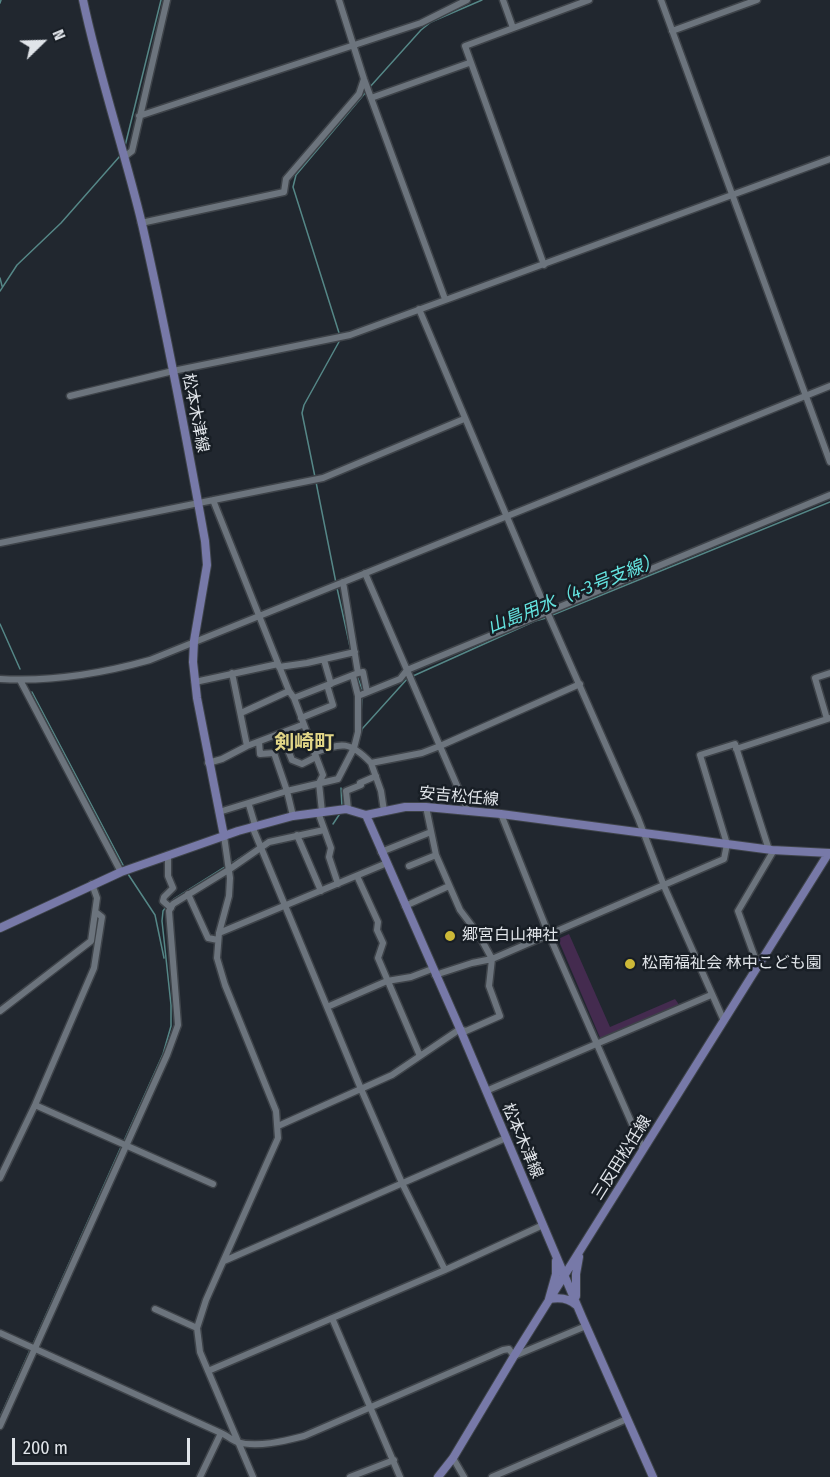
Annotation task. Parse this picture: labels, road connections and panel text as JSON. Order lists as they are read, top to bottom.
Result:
{
  "streets": {
    "main road": ["松本木津線", "安吉松任線", "三反田松任線"]
  },
  "crossings": [
    ["松本木津線", "安吉松任線"],
    ["松本木津線", "三反田松任線"],
    ["安吉松任線", "三反田松任線"]
  ],
  "districts": ["剣崎町"],
  "water": ["山島用水（4-3号支線）"],
  "places": ["郷宮白山神社", "松南福祉会 林中こども園"],
  "scale_bar": "200 m",
  "north": "top right"
}
